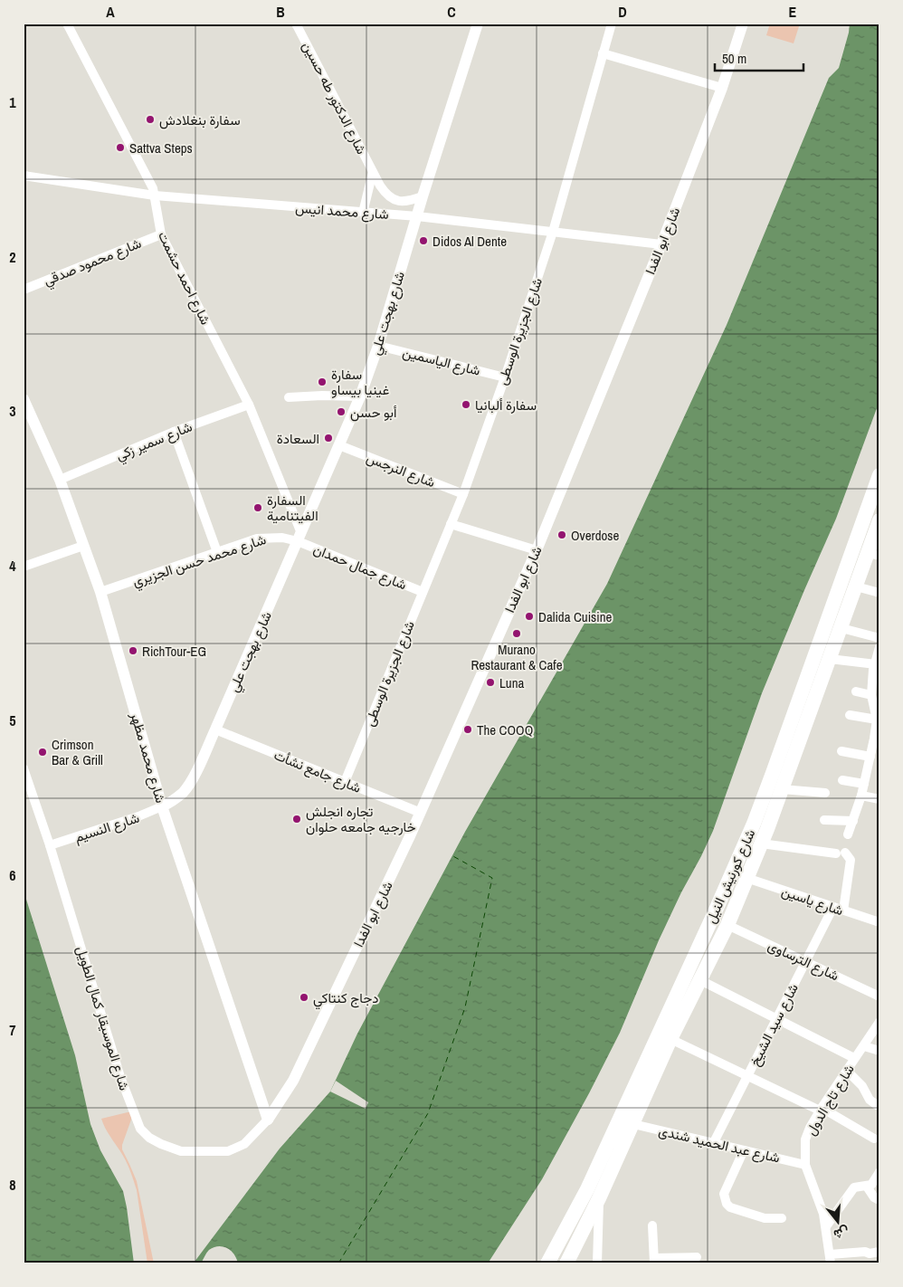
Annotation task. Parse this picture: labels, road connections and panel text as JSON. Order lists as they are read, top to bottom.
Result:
{
  "streets": {
    "main road": ["شارع كورنيش النيل"],
    "street": [
      "شارع الدكتور طه حسين",
      "شارع محمد انيس",
      "شارع ابو الفدا",
      "شارع محمود صدقي",
      "شارع احمد حشمت",
      "شارع بهجت علي",
      "شارع الجزيرة الوسطى",
      "شارع الياسمين",
      "شارع سمير زكي",
      "شارع النرجس",
      "شارع محمد حسن الجزيري",
      "شارع جمال حمدان",
      "شارع محمد مظهر",
      "شارع جامع نشأت",
      "شارع النسيم",
      "شارع ياسين",
      "شارع الترساوى",
      "شارع الموسيقار كمال الطويل",
      "شارع سيد الشيخ",
      "شارع تاج الدول",
      "شارع عبد الحميد شندى"
    ]
  },
  "crossings": [
    ["شارع الدكتور طه حسين", "شارع بهجت علي"],
    ["شارع محمد انيس", "شارع ابو الفدا"],
    ["شارع محمد انيس", "شارع احمد حشمت"],
    ["شارع محمد انيس", "شارع بهجت علي"],
    ["شارع محمد انيس", "شارع الجزيرة الوسطى"],
    ["شارع ابو الفدا", "شارع محمد مظهر"],
    ["شارع ابو الفدا", "شارع جامع نشأت"],
    ["شارع ابو الفدا", "شارع الموسيقار كمال الطويل"],
    ["شارع محمود صدقي", "شارع احمد حشمت"],
    ["شارع احمد حشمت", "شارع بهجت علي"],
    ["شارع احمد حشمت", "شارع سمير زكي"],
    ["شارع احمد حشمت", "شارع محمد حسن الجزيري"],
    ["شارع احمد حشمت", "شارع جمال حمدان"],
    ["شارع بهجت علي", "شارع الياسمين"],
    ["شارع بهجت علي", "شارع النرجس"],
    ["شارع بهجت علي", "شارع محمد حسن الجزيري"],
    ["شارع بهجت علي", "شارع جمال حمدان"],
    ["شارع بهجت علي", "شارع محمد مظهر"],
    ["شارع بهجت علي", "شارع جامع نشأت"],
    ["شارع بهجت علي", "شارع النسيم"],
    ["شارع الجزيرة الوسطى", "شارع الياسمين"],
    ["شارع الجزيرة الوسطى", "شارع النرجس"],
    ["شارع الجزيرة الوسطى", "شارع جمال حمدان"],
    ["شارع الجزيرة الوسطى", "شارع جامع نشأت"],
    ["شارع سمير زكي", "شارع محمد مظهر"],
    ["شارع محمد حسن الجزيري", "شارع جمال حمدان"],
    ["شارع محمد حسن الجزيري", "شارع محمد مظهر"],
    ["شارع محمد مظهر", "شارع النسيم"],
    ["شارع محمد مظهر", "شارع الموسيقار كمال الطويل"],
    ["شارع النسيم", "شارع الموسيقار كمال الطويل"],
    ["شارع كورنيش النيل", "شارع ياسين"],
    ["شارع كورنيش النيل", "شارع الترساوى"],
    ["شارع كورنيش النيل", "شارع عبد الحميد شندى"],
    ["شارع ياسين", "شارع سيد الشيخ"],
    ["شارع الترساوى", "شارع سيد الشيخ"],
    ["شارع سيد الشيخ", "شارع عبد الحميد شندى"],
    ["شارع تاج الدول", "شارع عبد الحميد شندى"]
  ],
  "places": [
    "سفارة بنغلادش",
    "Sattva Steps",
    "Didos Al Dente",
    "سفارة غينيا بيساو",
    "سفارة ألبانيا",
    "أبو حسن",
    "السعادة",
    "السفارة الفيتنامية",
    "Overdose",
    "Dalida Cuisine",
    "Murano Restaurant & Cafe",
    "RichTour-EG",
    "Luna",
    "The COOQ",
    "Crimson Bar & Grill",
    "تجاره انجلش خارجيه جامعه حلوان",
    "دجاج كنتاكي"
  ],
  "scale_bar": "50 m",
  "north": "bottom",
  "grid": {
    "columns": [
      "A",
      "B",
      "C",
      "D",
      "E"
    ],
    "rows": [
      "1",
      "2",
      "3",
      "4",
      "5",
      "6",
      "7",
      "8"
    ]
  }
}
